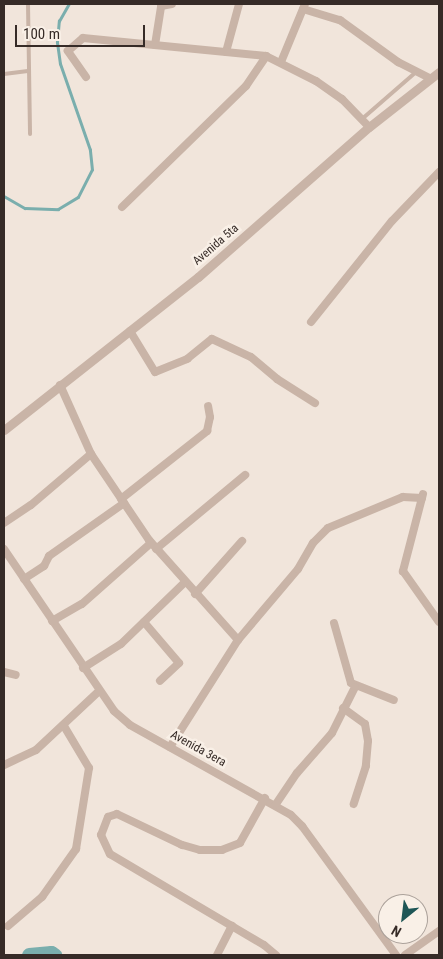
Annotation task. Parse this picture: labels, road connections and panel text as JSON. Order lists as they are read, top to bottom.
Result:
{
  "streets": {
    "street": ["Avenida 5ta", "Avenida 3era"]
  },
  "scale_bar": "100 m",
  "north": "bottom left"
}
